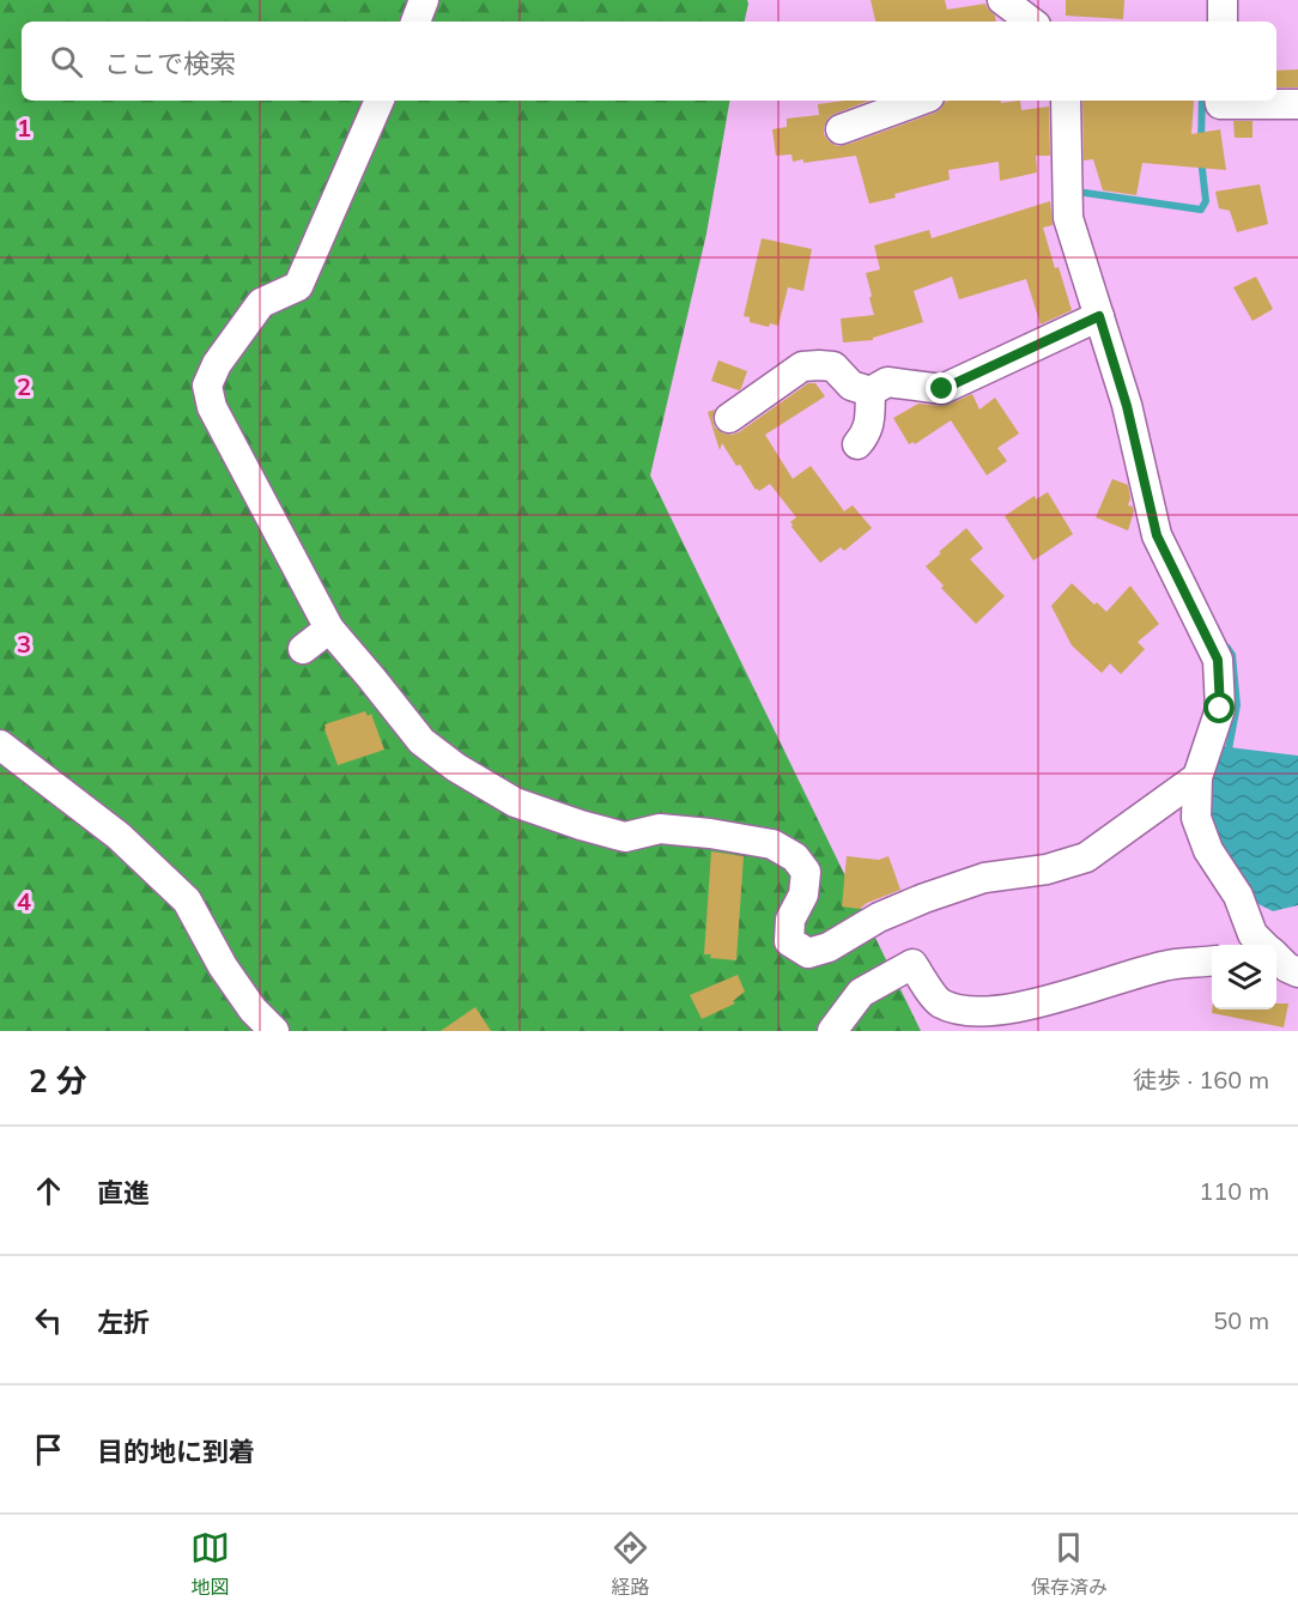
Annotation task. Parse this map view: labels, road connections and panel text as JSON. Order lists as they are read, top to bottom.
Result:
{
  "page": {
    "search": "ここで検索",
    "heading": ["2 分", "徒歩 · 160 m"],
    "list": [
      ["直進", "110 m"],
      ["左折", "50 m"],
      "目的地に到着"
    ],
    "nav": ["地図", "経路", "保存済み"]
  },
  "grid": {
    "rows": [
      "1",
      "2",
      "3",
      "4"
    ]
  }
}
